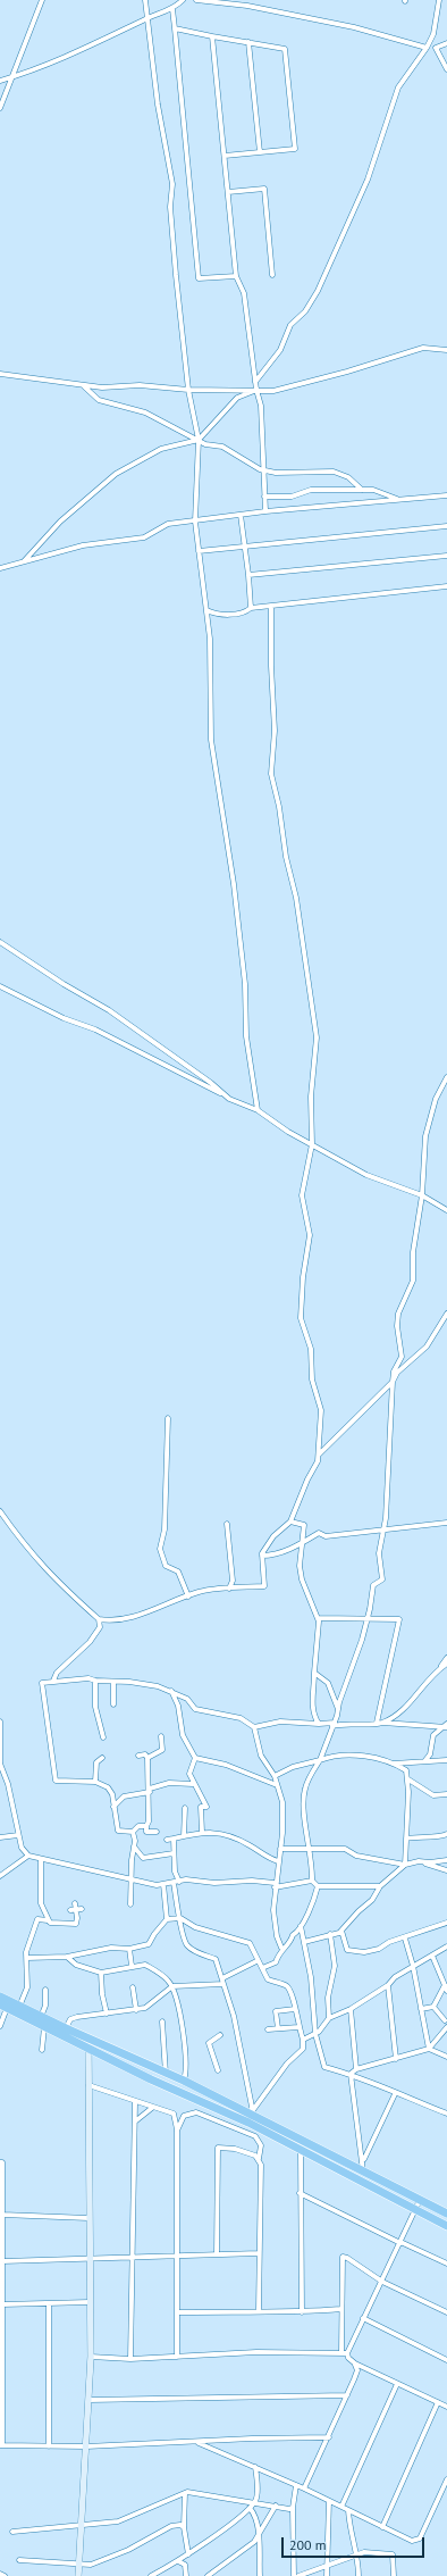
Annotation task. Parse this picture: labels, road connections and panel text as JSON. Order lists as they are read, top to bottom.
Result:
{
  "scale_bar": "200 m"
}
